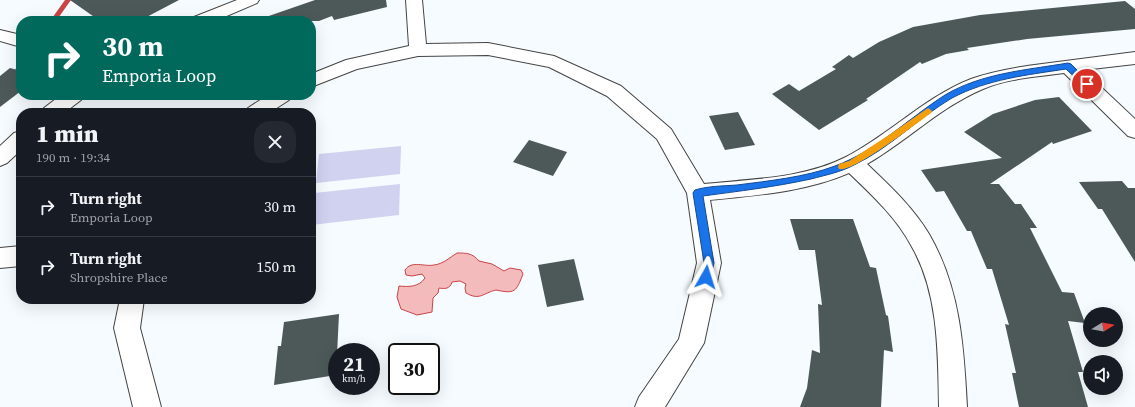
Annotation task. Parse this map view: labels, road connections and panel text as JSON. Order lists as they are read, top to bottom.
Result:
{
  "north": "right",
  "page": {
    "turn": ["30 m", "Emporia Loop"],
    "heading": ["1 min", "190 m · 19:34"],
    "list": [
      {
        "name": "Turn right",
        "note": "Emporia Loop",
        "value": "30 m"
      },
      {
        "name": "Turn right",
        "note": "Shropshire Place",
        "value": "150 m"
      }
    ],
    "speed": "21 km/h",
    "limit": "30"
  }
}
